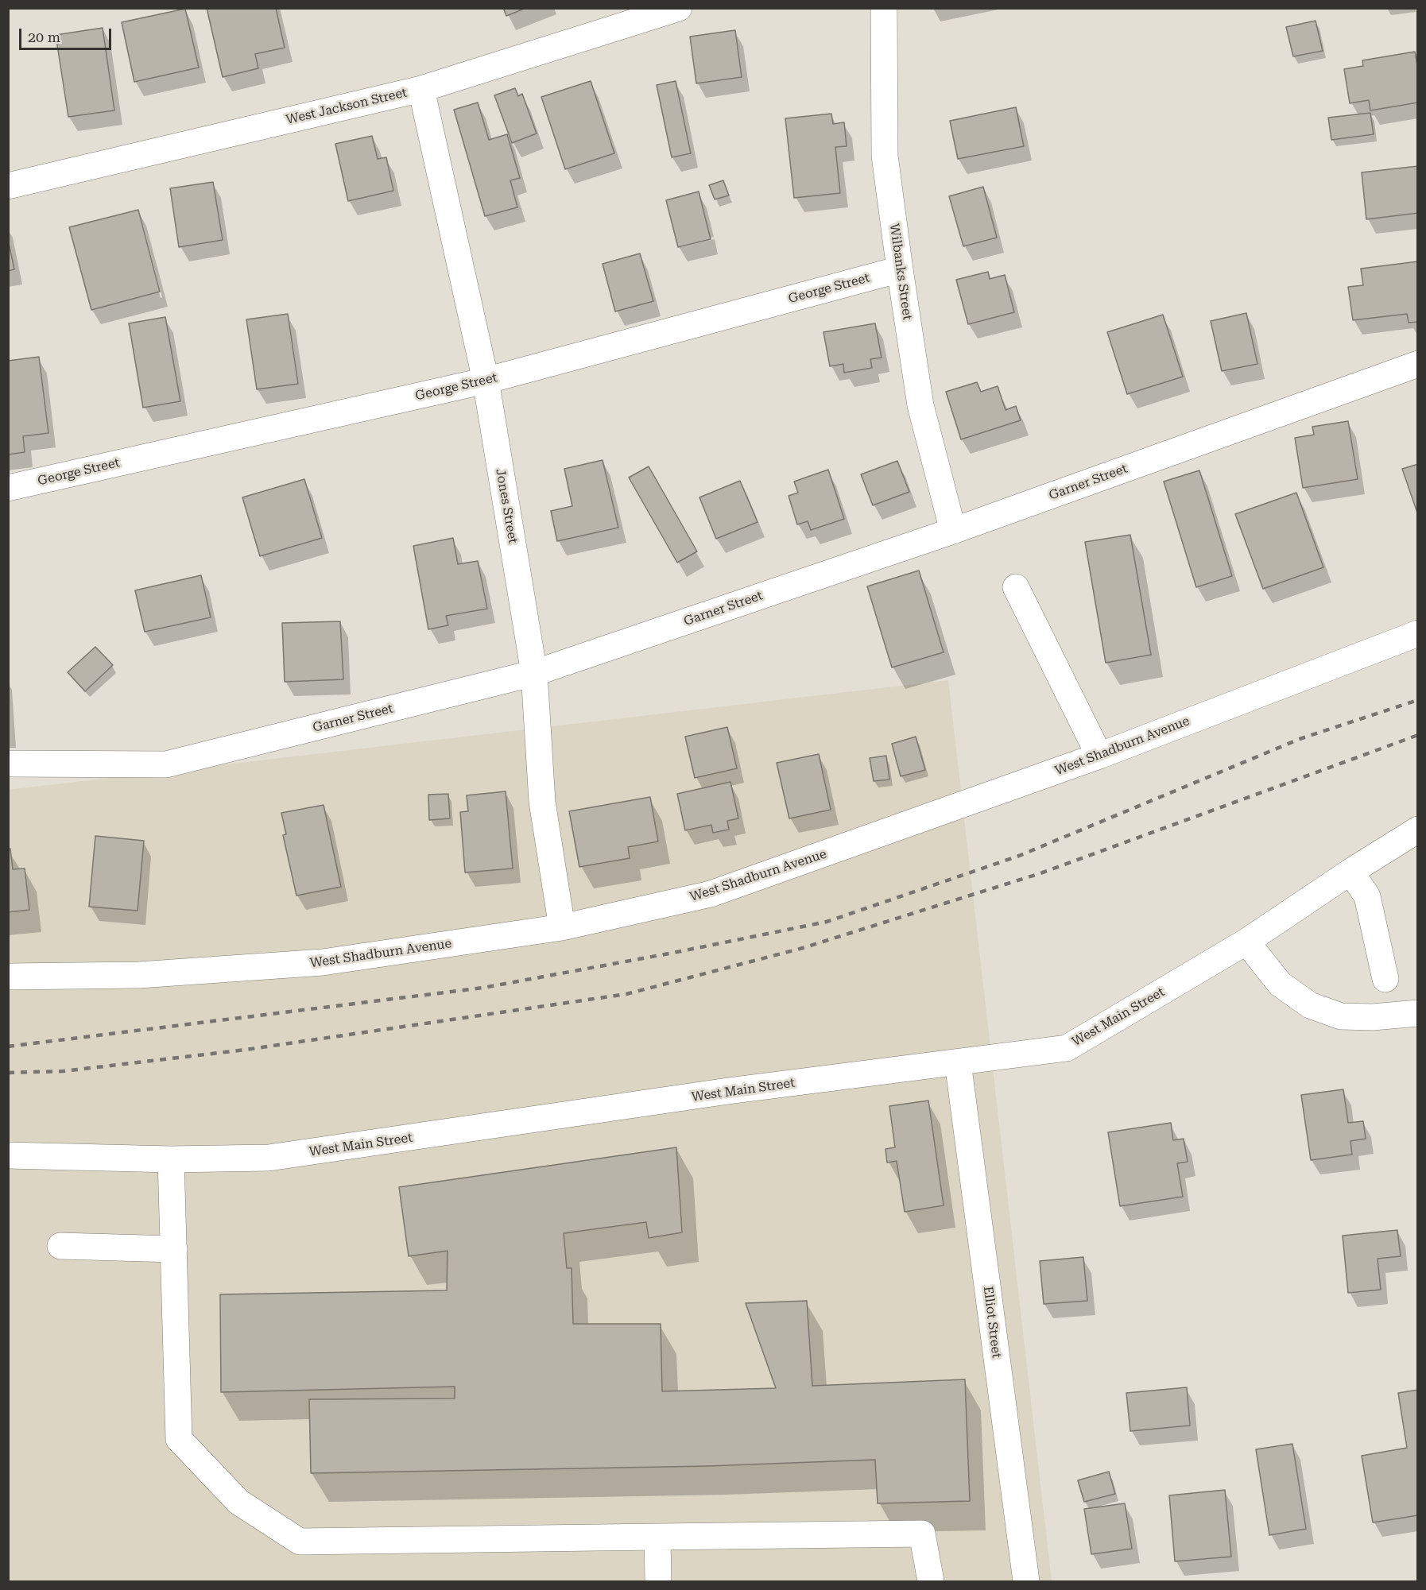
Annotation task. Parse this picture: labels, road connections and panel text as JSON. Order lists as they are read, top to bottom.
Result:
{
  "streets": {
    "street": [
      "West Jackson Street",
      "Wilbanks Street",
      "George Street",
      "Garner Street",
      "Jones Street",
      "West Shadburn Avenue",
      "West Main Street",
      "Elliot Street"
    ]
  },
  "crossings": [
    ["West Jackson Street", "Jones Street"],
    ["Wilbanks Street", "George Street"],
    ["Wilbanks Street", "Garner Street"],
    ["George Street", "Jones Street"],
    ["Garner Street", "Jones Street"],
    ["Jones Street", "West Shadburn Avenue"],
    ["West Main Street", "Elliot Street"]
  ],
  "scale_bar": "20 m"
}
